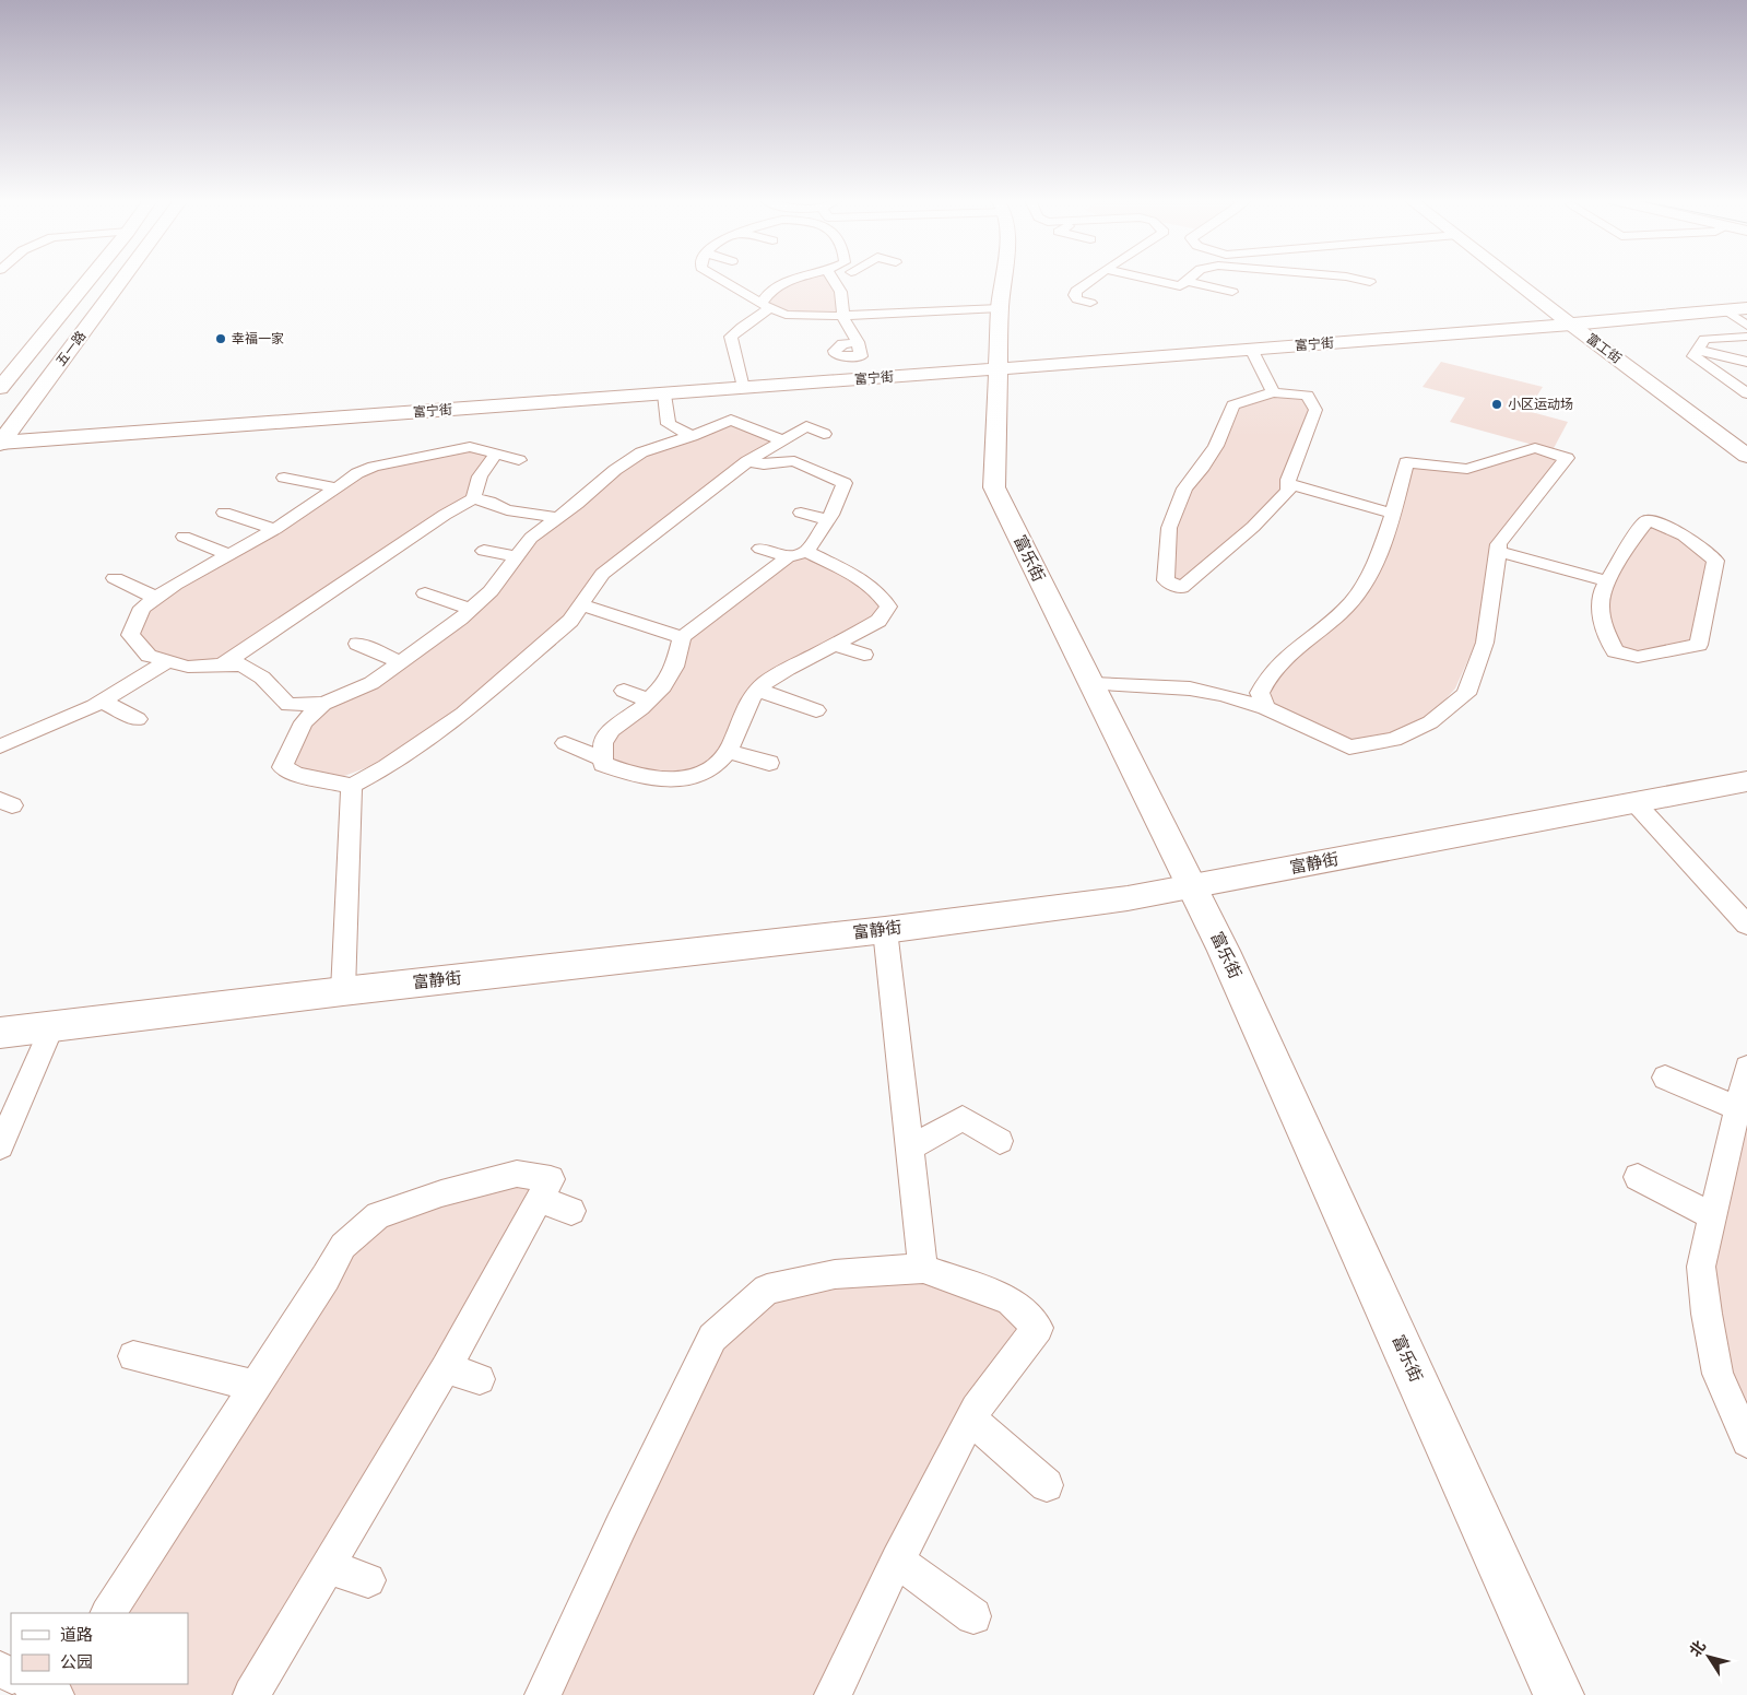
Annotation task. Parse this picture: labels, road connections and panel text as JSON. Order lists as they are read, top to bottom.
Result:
{
  "streets": {
    "street": [
      "富宁街",
      "五一路",
      "富工街",
      "富乐街",
      "富静街"
    ]
  },
  "crossings": [
    ["富宁街", "五一路"],
    ["富宁街", "富工街"],
    ["富宁街", "富乐街"],
    ["富乐街", "富静街"]
  ],
  "places": ["幸福一家", "小区运动场"],
  "legend": ["道路", "公园"],
  "north": "top left"
}
